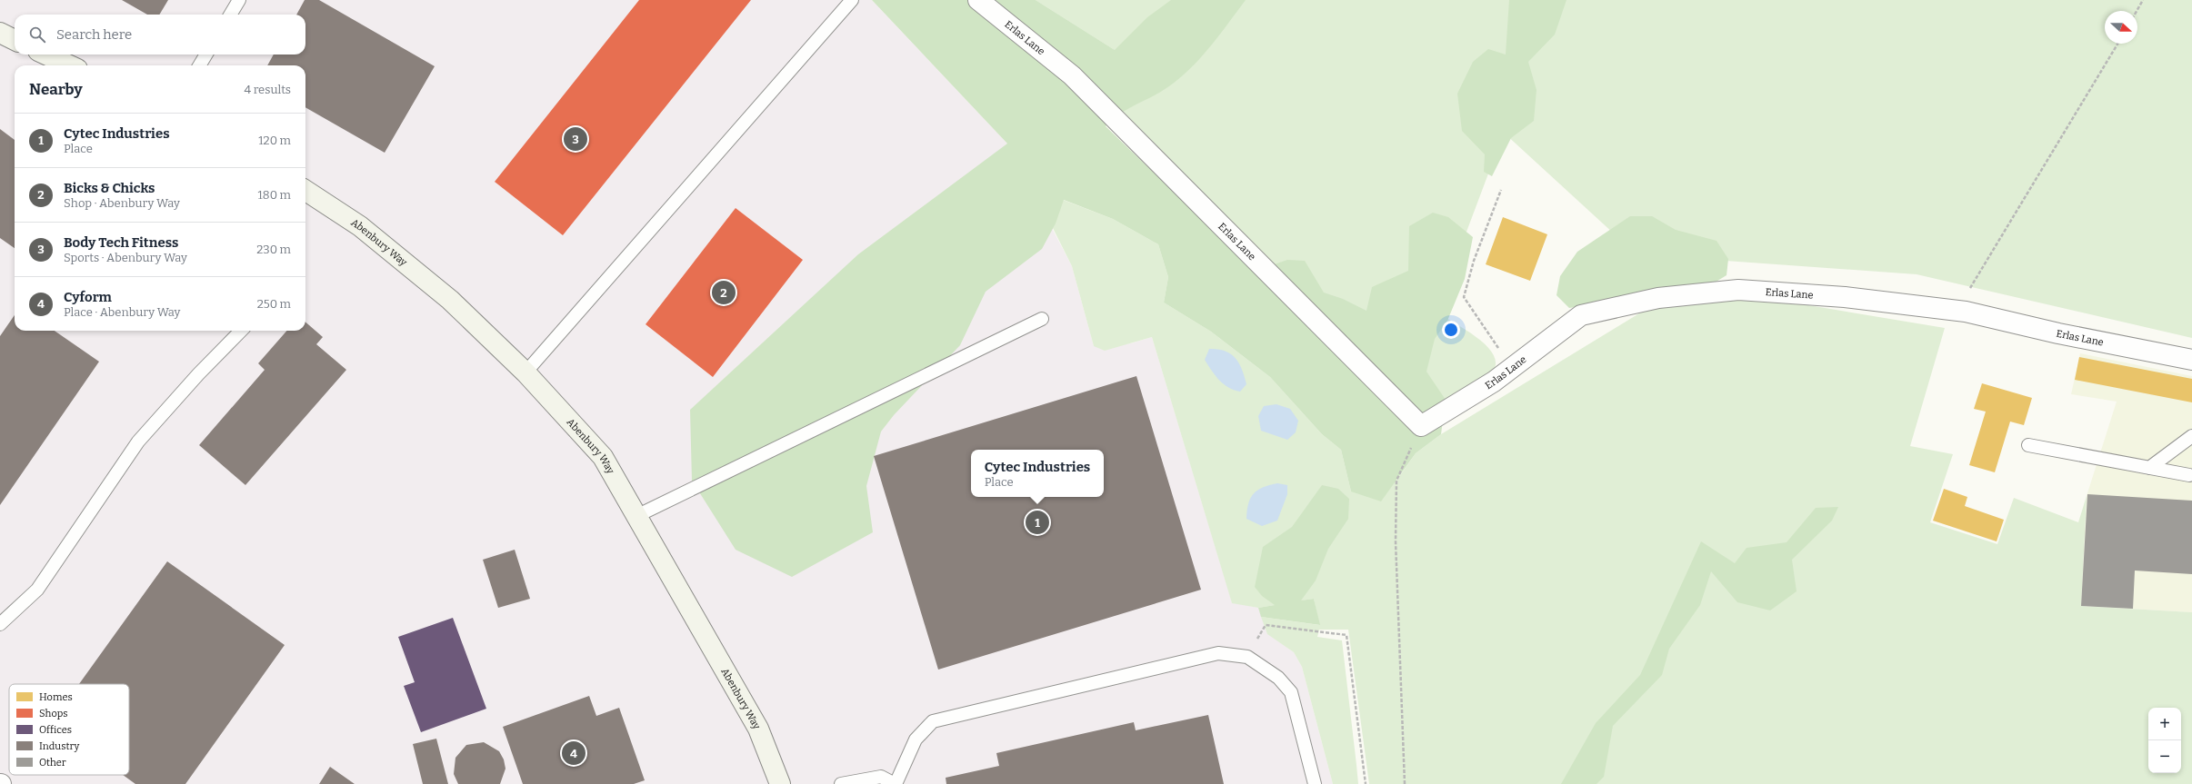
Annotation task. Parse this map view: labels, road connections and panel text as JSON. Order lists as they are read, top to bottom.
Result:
{
  "streets": {
    "street": ["Erlas Lane", "Abenbury Way"]
  },
  "legend": [
    "Homes",
    "Shops",
    "Offices",
    "Industry",
    "Other"
  ],
  "north": "right",
  "page": {
    "search": "Search here",
    "heading": ["Nearby", "4 results"],
    "list": [
      {
        "mark": "1",
        "name": "Cytec Industries",
        "note": "Place",
        "value": "120 m"
      },
      {
        "mark": "2",
        "name": "Bicks & Chicks",
        "note": "Shop · Abenbury Way",
        "value": "180 m"
      },
      {
        "mark": "3",
        "name": "Body Tech Fitness",
        "note": "Sports · Abenbury Way",
        "value": "230 m"
      },
      {
        "mark": "4",
        "name": "Cyform",
        "note": "Place · Abenbury Way",
        "value": "250 m"
      }
    ],
    "pins": [
      "3",
      "2",
      "1",
      "4"
    ],
    "popup": ["Cytec Industries", "Place"],
    "map_buttons": ["+", "−"]
  }
}
